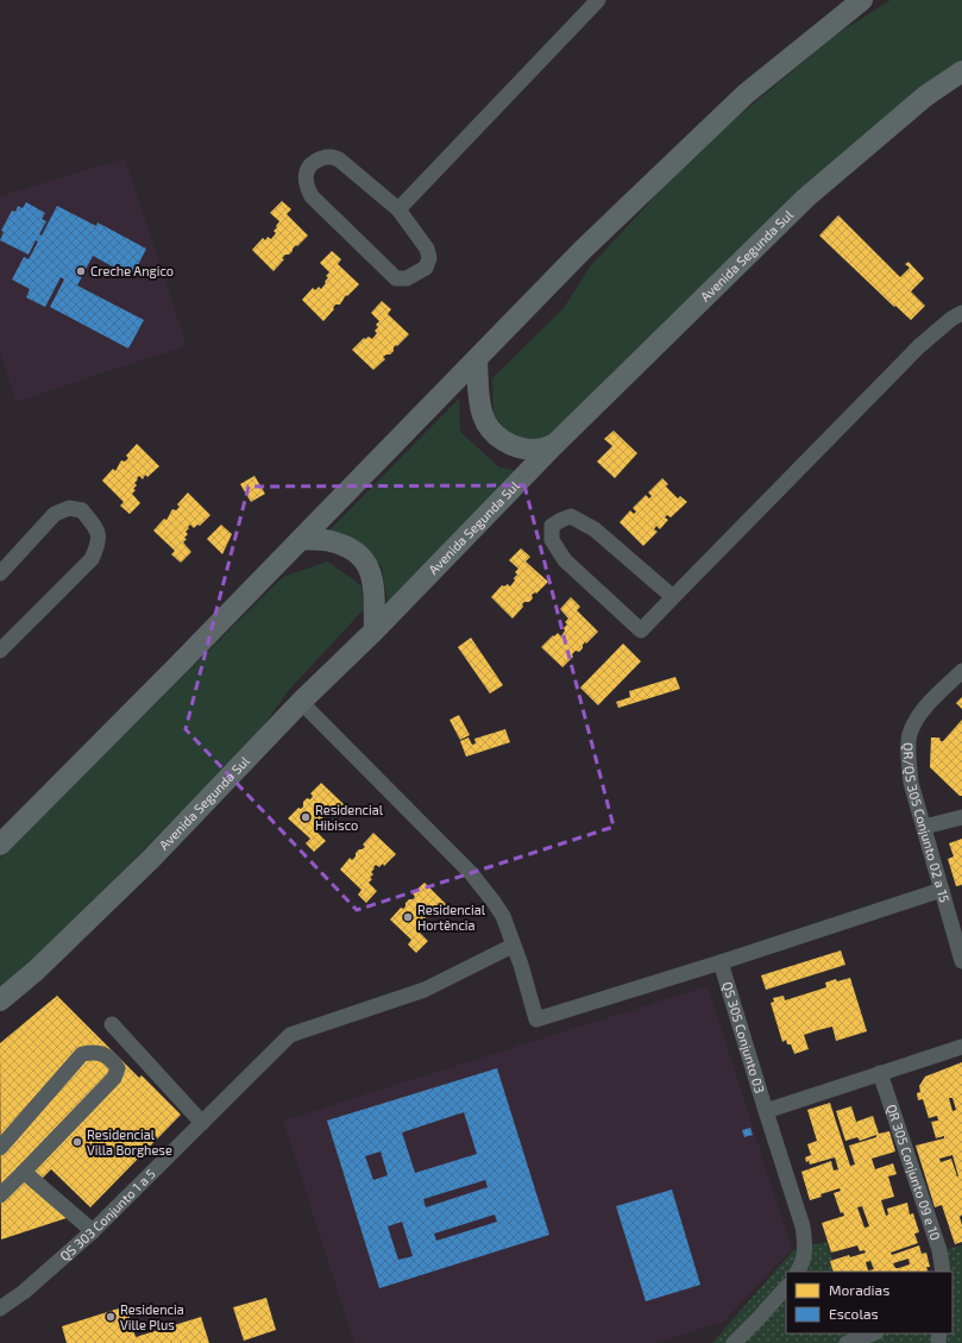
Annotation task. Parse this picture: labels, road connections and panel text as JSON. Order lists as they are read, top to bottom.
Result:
{
  "streets": {
    "main road": ["Avenida Segunda Sul"],
    "street": [
      "QR/QS 305 Conjunto 02 a 15",
      "QS 305 Conjunto 03",
      "QR 305 Conjunto 09 e 10",
      "QS 303 Conjunto 1 a 5"
    ]
  },
  "places": [
    "Creche Angico",
    "Residencial Hibisco",
    "Residencial Hortência",
    "Residencial Villa Borghese",
    "Residencia Ville Plus"
  ],
  "legend": ["Moradias", "Escolas"]
}
